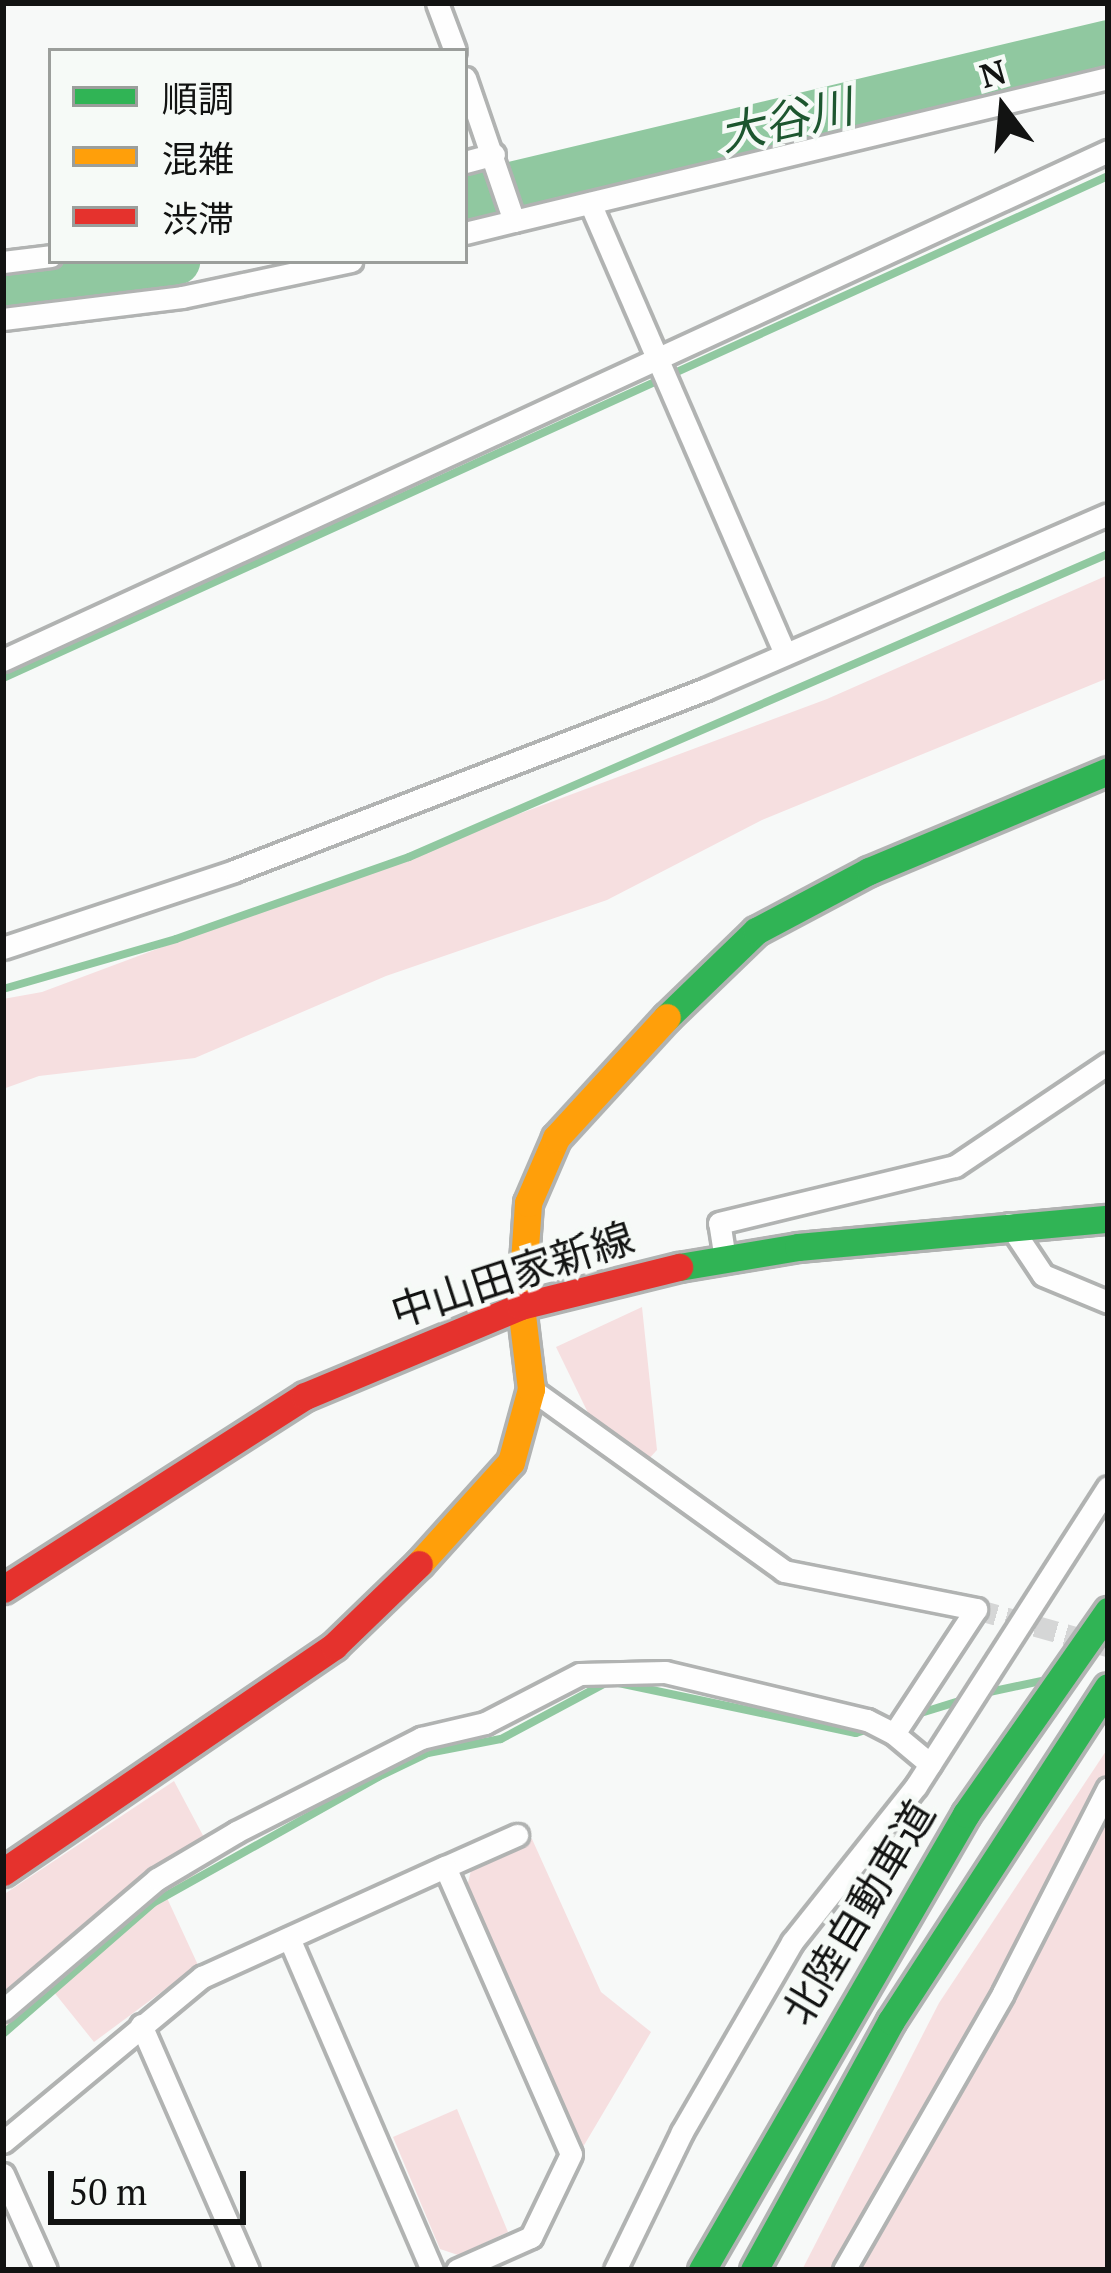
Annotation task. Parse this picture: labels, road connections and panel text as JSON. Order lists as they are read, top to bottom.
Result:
{
  "streets": {
    "main road": ["中山田家新線", "北陸自動車道"]
  },
  "water": ["大谷川"],
  "legend": ["順調", "混雑", "渋滞"],
  "scale_bar": "50 m",
  "north": "top"
}
